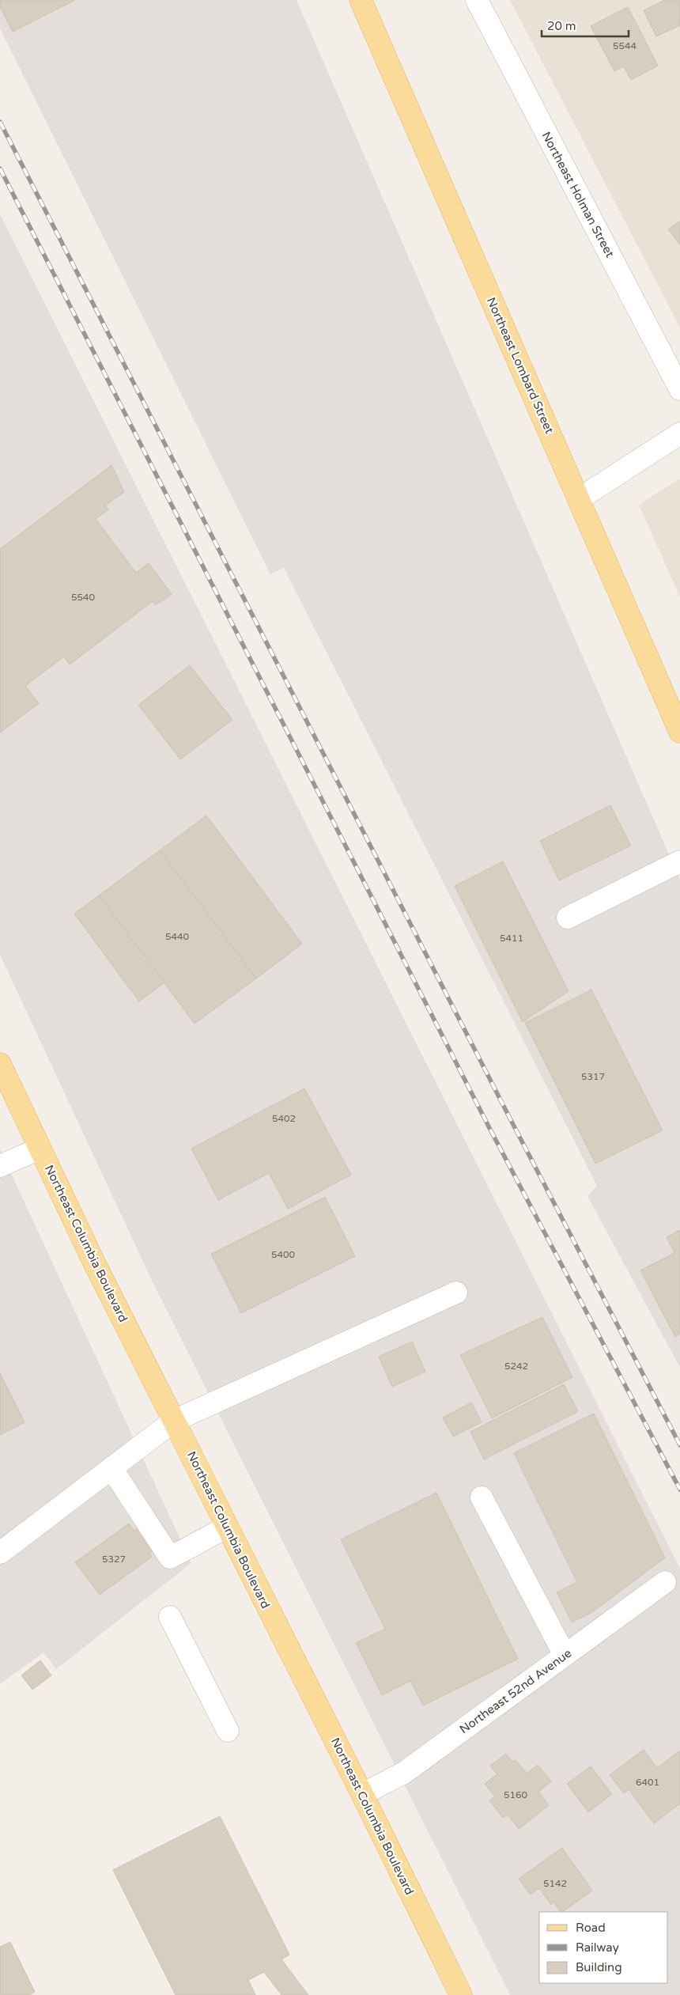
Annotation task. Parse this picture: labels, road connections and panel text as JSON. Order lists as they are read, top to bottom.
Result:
{
  "streets": {
    "main road": ["Northeast Lombard Street", "Northeast Columbia Boulevard"],
    "street": ["Northeast Holman Street", "Northeast 52nd Avenue"]
  },
  "crossings": [
    ["Northeast Columbia Boulevard", "Northeast 52nd Avenue"]
  ],
  "house_numbers": [
    "5544",
    "5540",
    "5440",
    "5411",
    "5317",
    "5402",
    "5400",
    "5242",
    "5327",
    "6401",
    "5160",
    "5142"
  ],
  "legend": ["Road", "Railway", "Building"],
  "scale_bar": "20 m"
}
